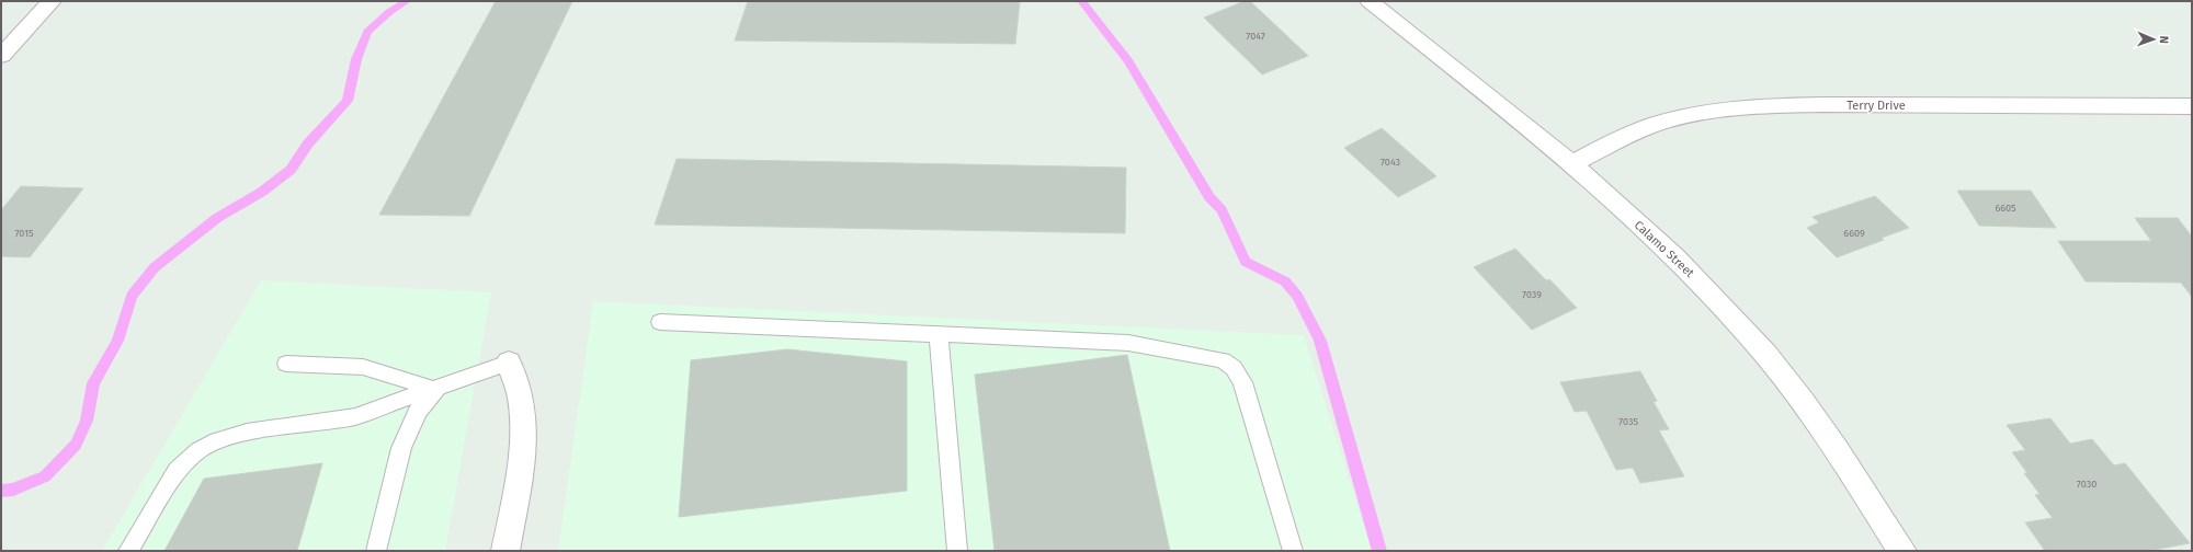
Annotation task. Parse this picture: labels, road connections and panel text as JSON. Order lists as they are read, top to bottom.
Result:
{
  "streets": {
    "street": ["Terry Drive", "Calamo Street"]
  },
  "crossings": [
    ["Terry Drive", "Calamo Street"]
  ],
  "house_numbers": [
    "7047",
    "7043",
    "6605",
    "7015",
    "6609",
    "7039",
    "7035",
    "7030"
  ],
  "north": "right"
}
